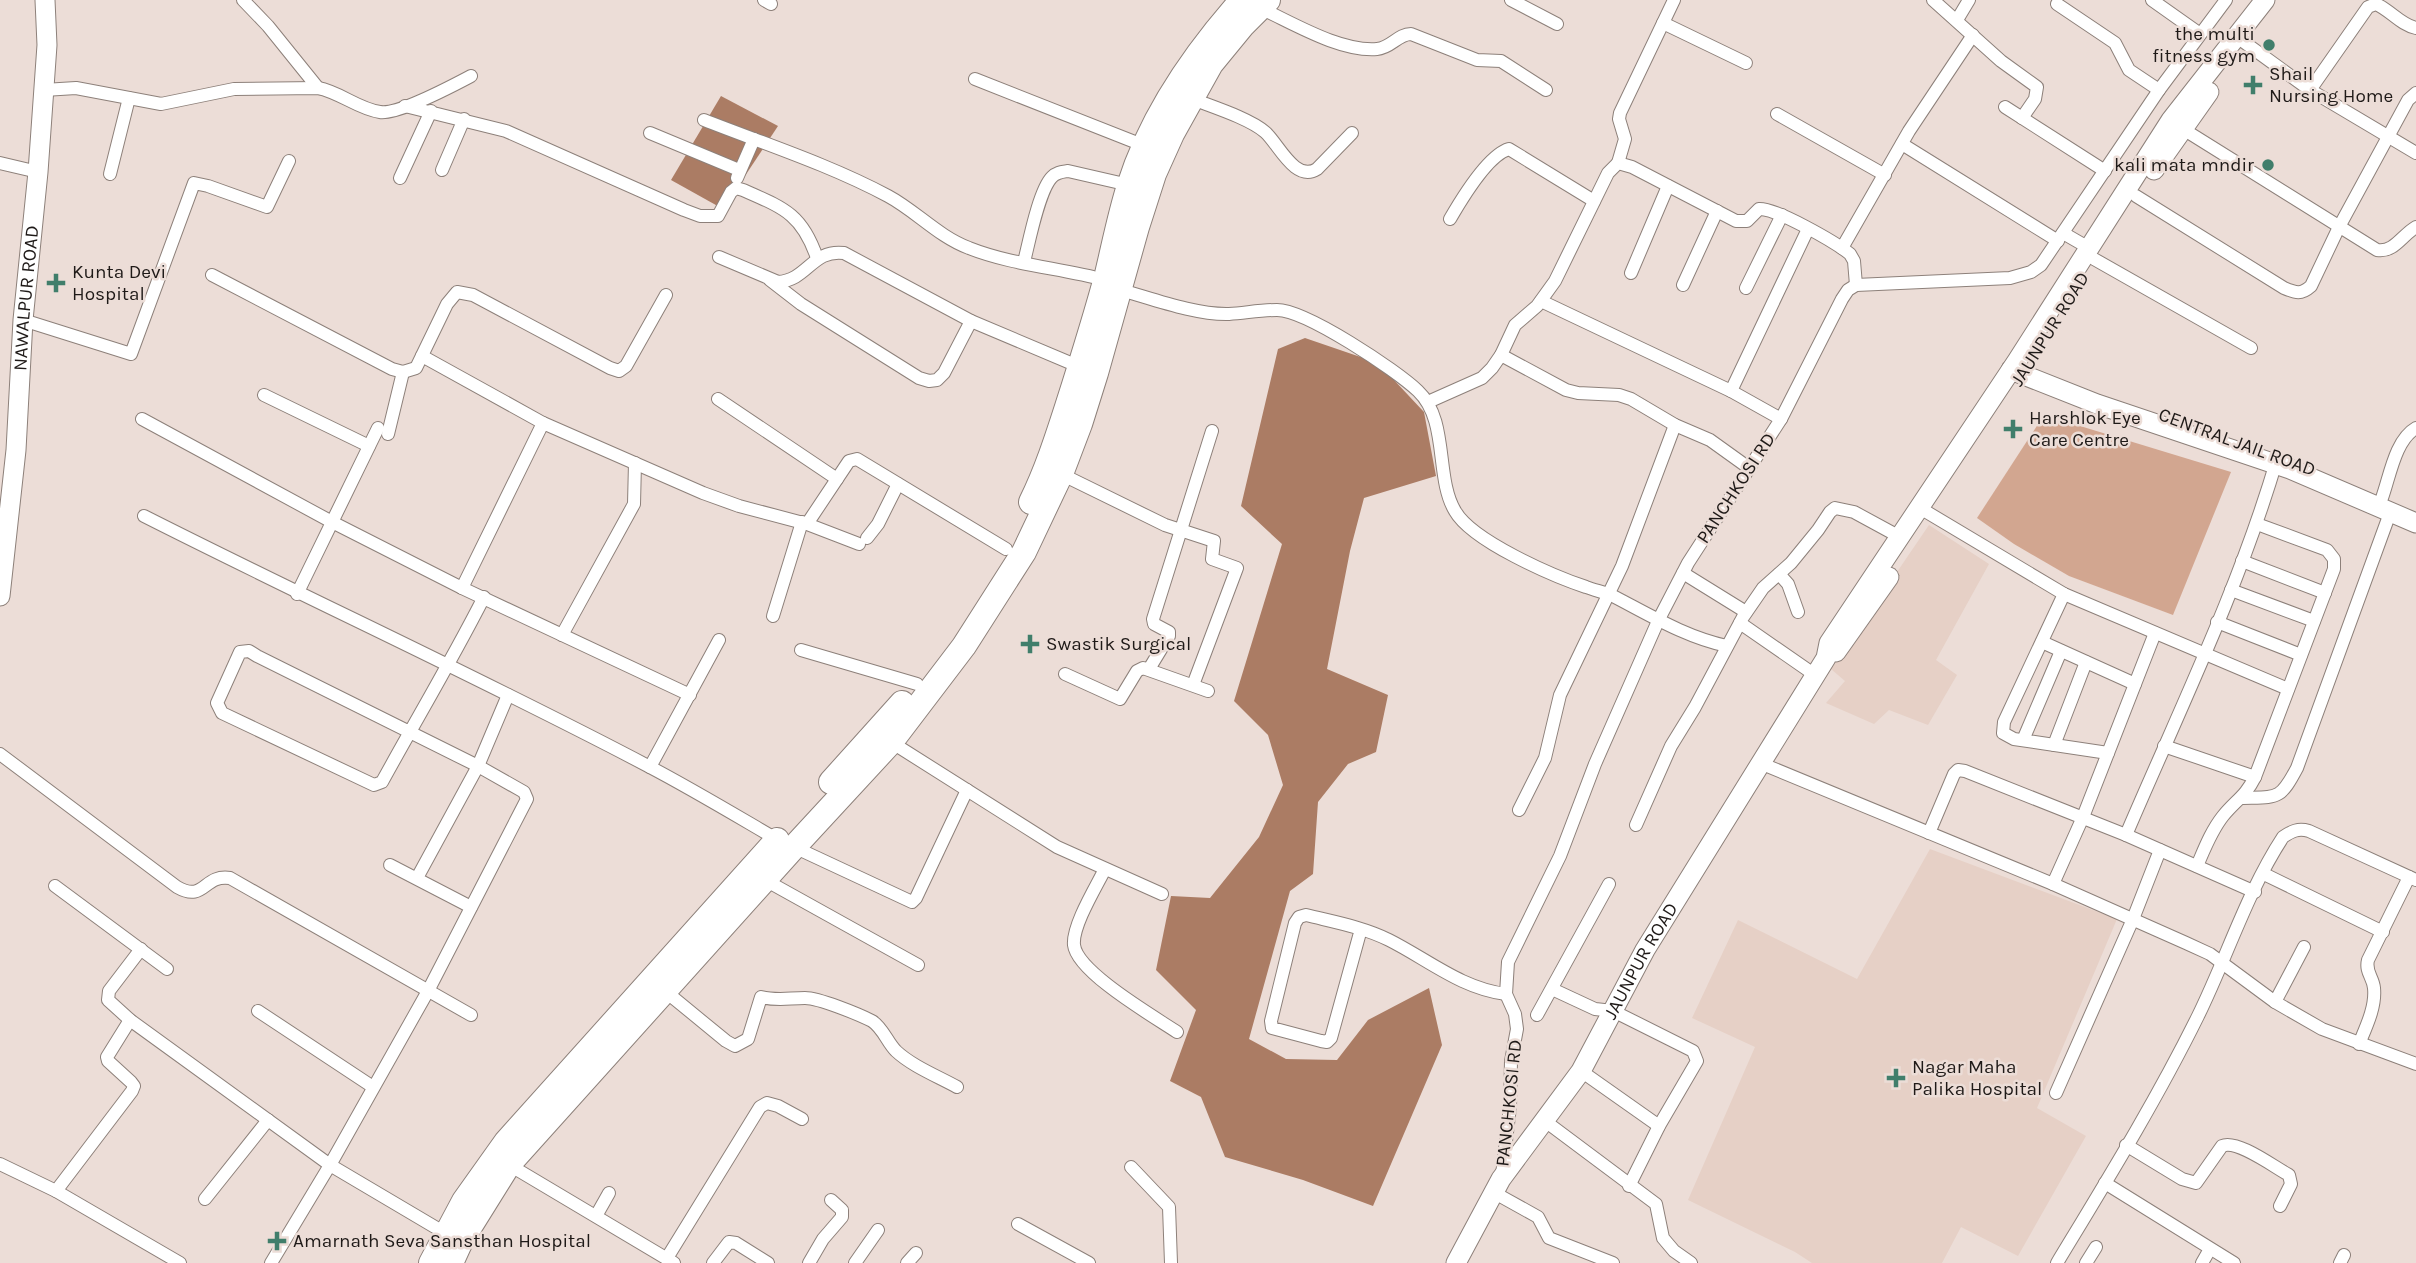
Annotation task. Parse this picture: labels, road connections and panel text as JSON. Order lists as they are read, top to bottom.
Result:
{
  "streets": {
    "street": [
      "NAWALPUR ROAD",
      "JAUNPUR ROAD",
      "CENTRAL JAIL ROAD",
      "PANCHKOSI RD"
    ]
  },
  "crossings": [
    ["JAUNPUR ROAD", "CENTRAL JAIL ROAD"],
    ["JAUNPUR ROAD", "PANCHKOSI RD"]
  ],
  "places": {
    "other": ["the multi fitness gym", "kali mata mndir"],
    "health": [
      "Shail Nursing Home",
      "Kunta Devi Hospital",
      "Harshlok Eye Care Centre",
      "Swastik Surgical",
      "Nagar Maha Palika Hospital",
      "Amarnath Seva Sansthan Hospital"
    ]
  }
}
